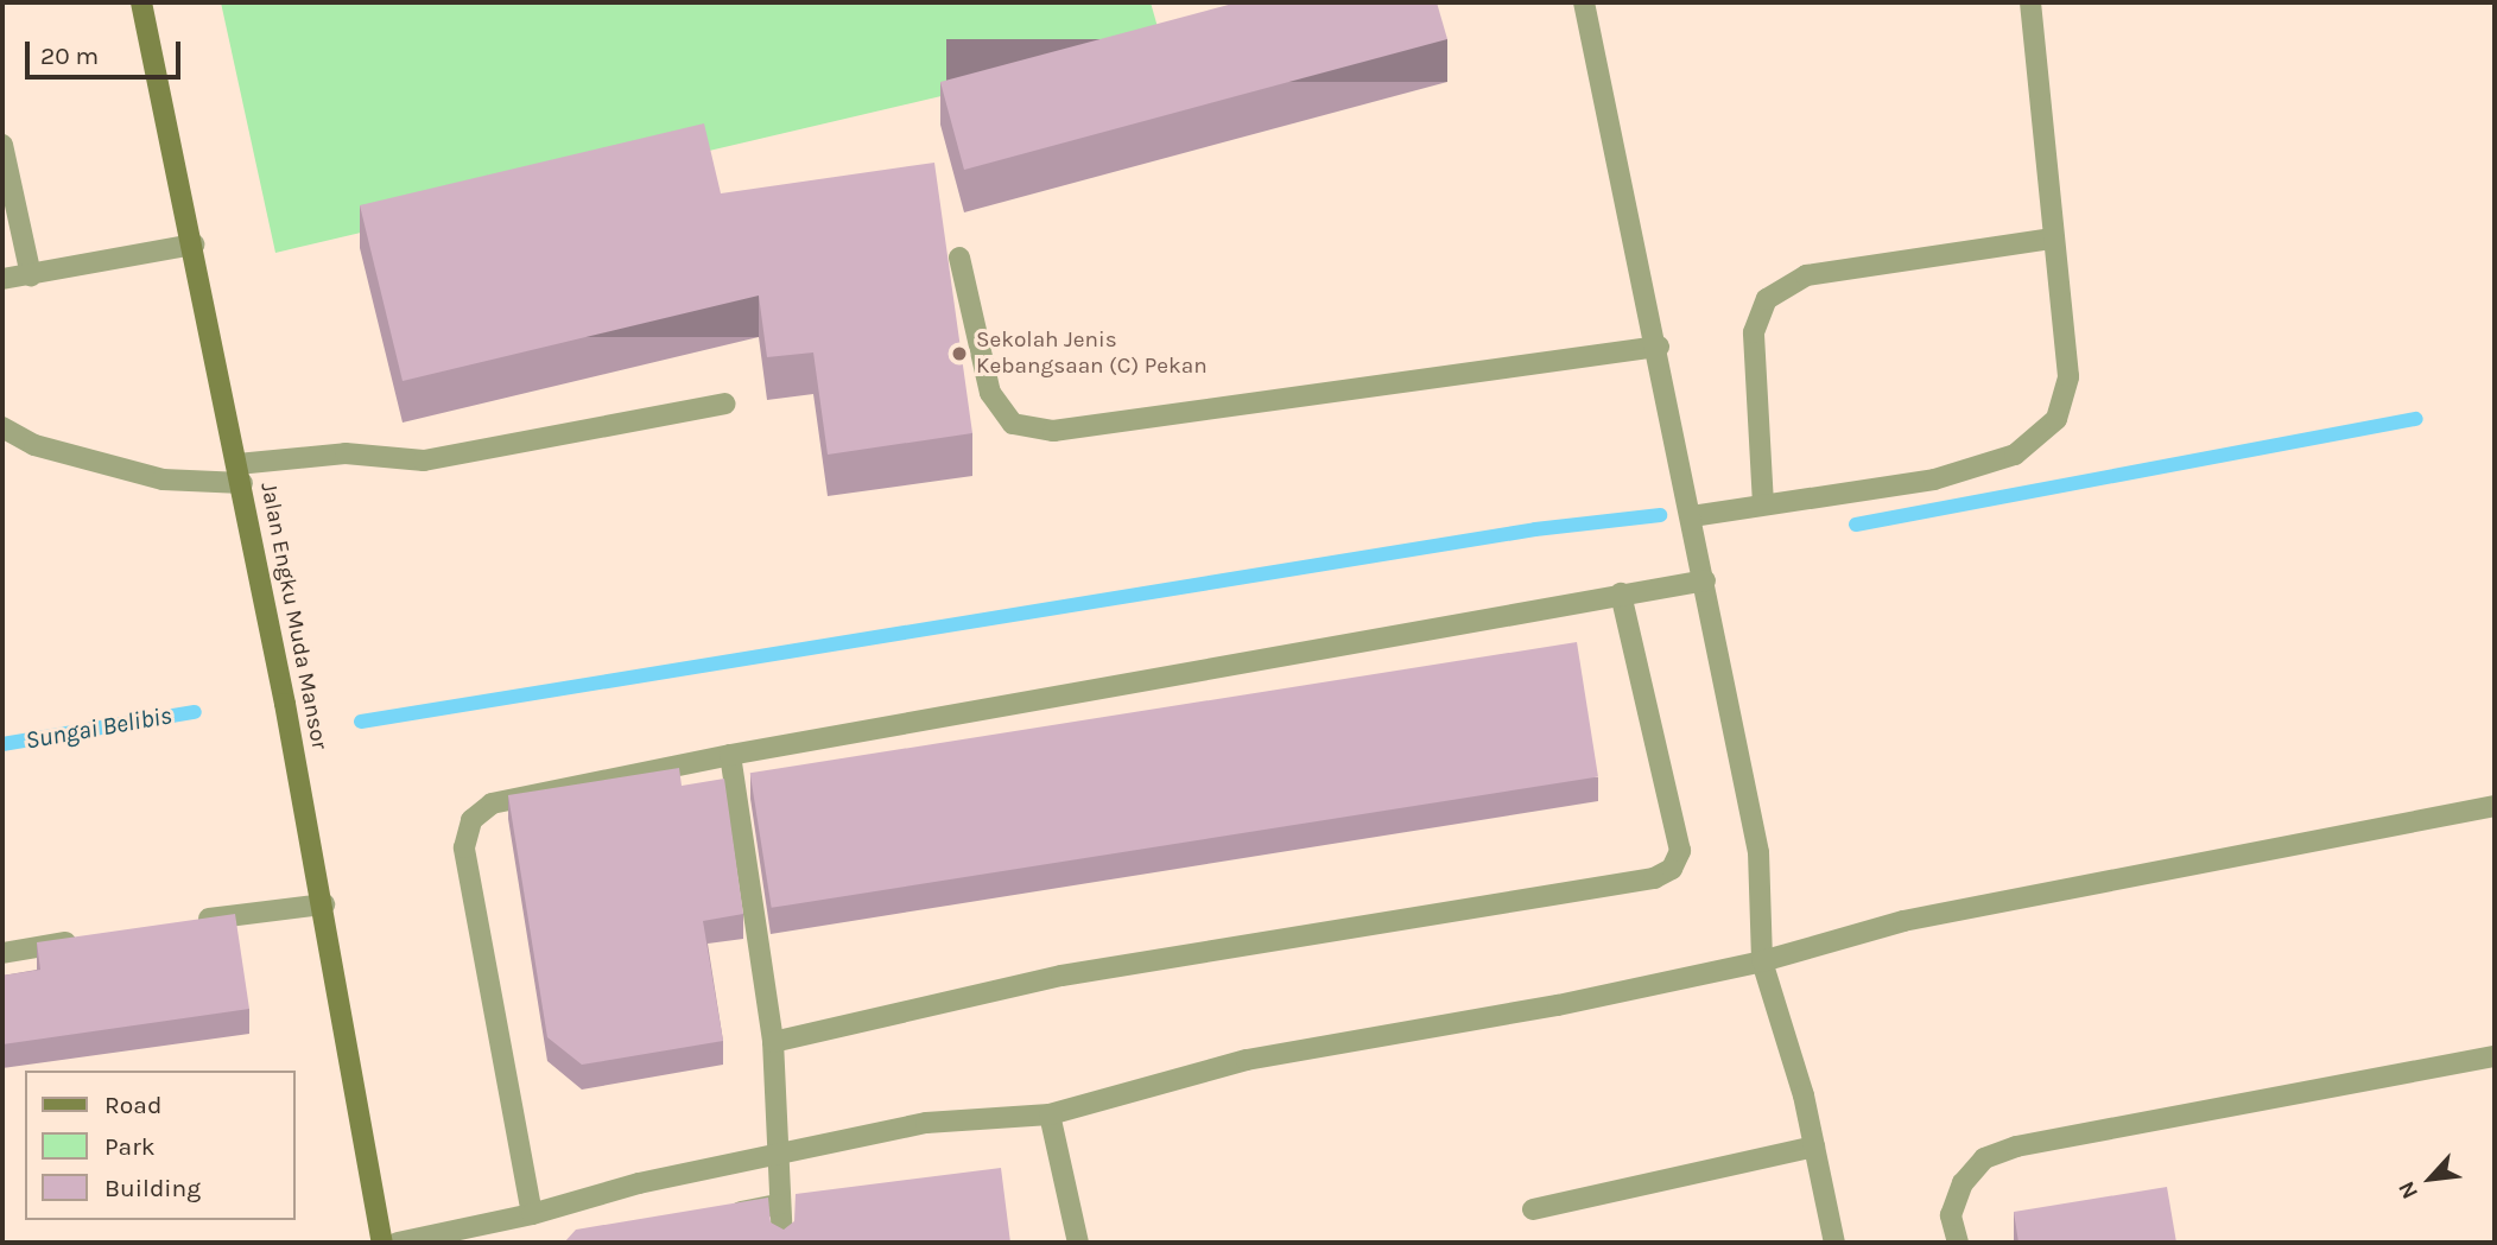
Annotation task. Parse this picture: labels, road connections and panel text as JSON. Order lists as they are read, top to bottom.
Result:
{
  "streets": {
    "street": ["Jalan Engku Muda Mansor"]
  },
  "water": ["Sungai Belibis"],
  "places": ["Sekolah Jenis Kebangsaan (C) Pekan"],
  "legend": ["Road", "Park", "Building"],
  "scale_bar": "20 m",
  "north": "bottom left"
}
